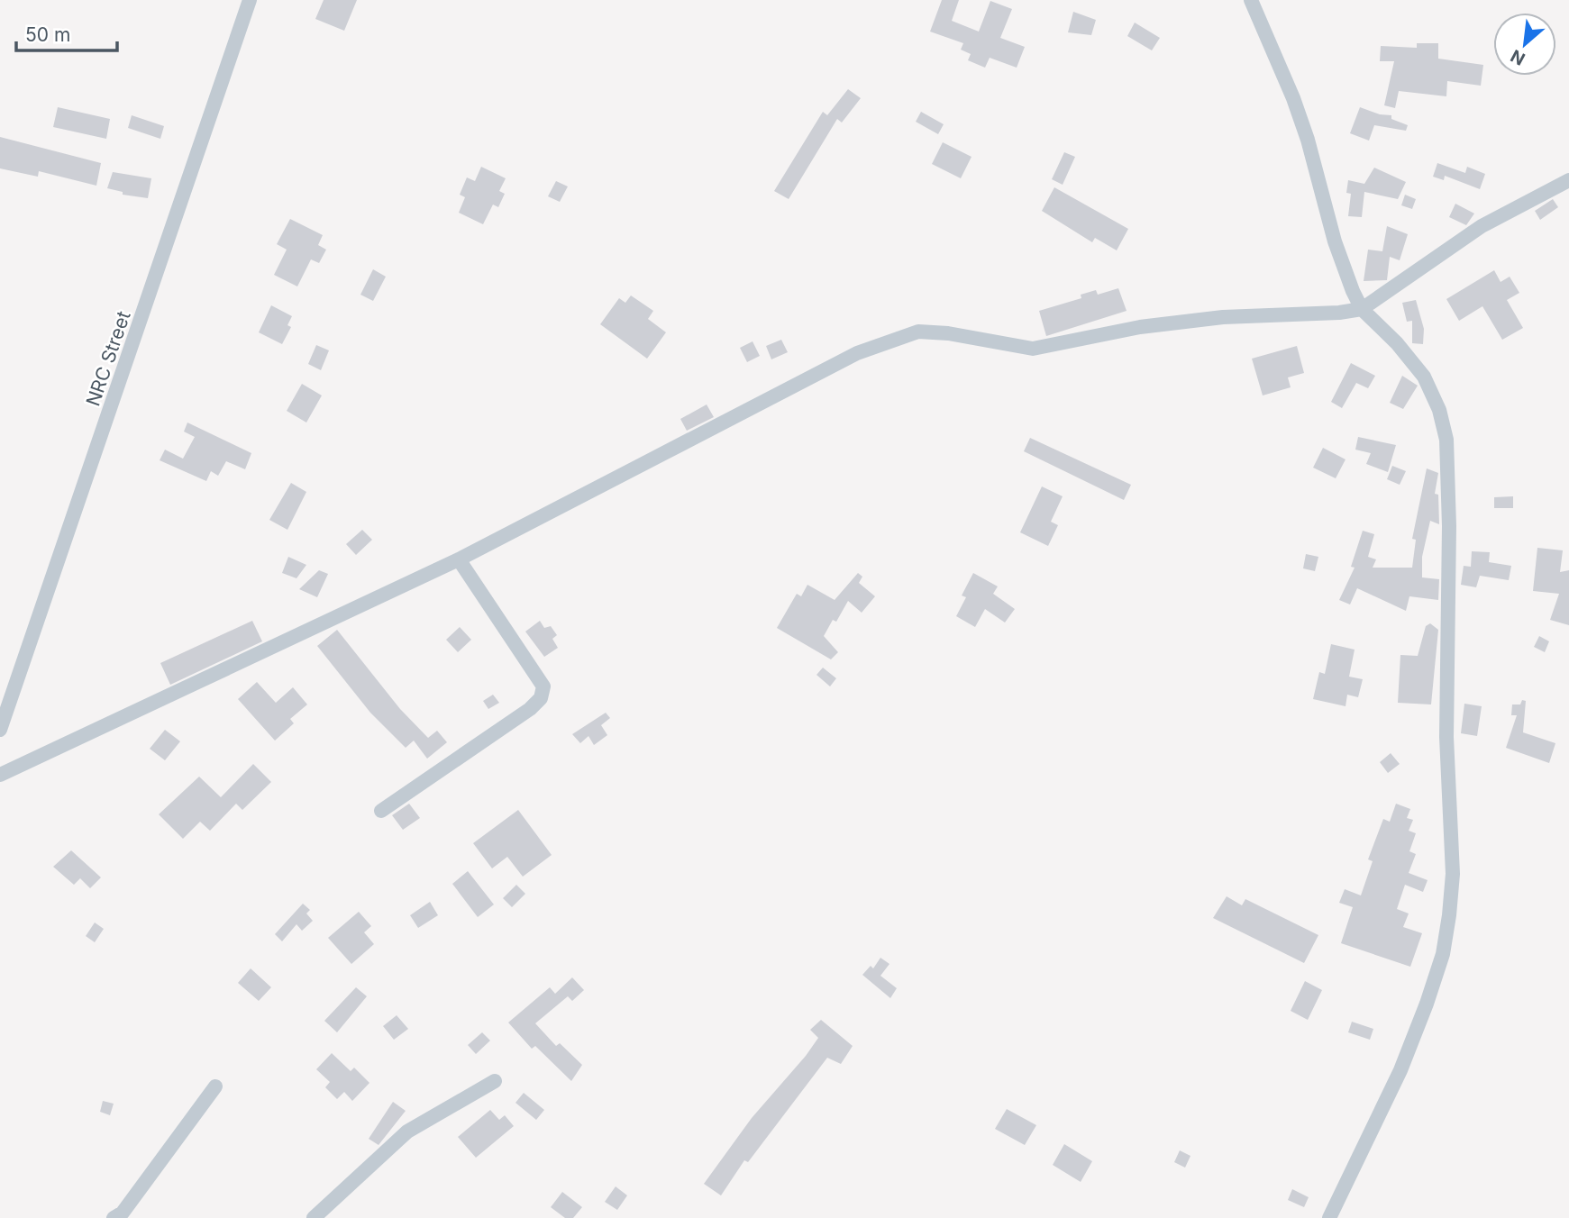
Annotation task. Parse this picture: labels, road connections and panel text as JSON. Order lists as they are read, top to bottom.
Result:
{
  "streets": {
    "street": ["NRC Street"]
  },
  "scale_bar": "50 m",
  "north": "bottom left"
}
